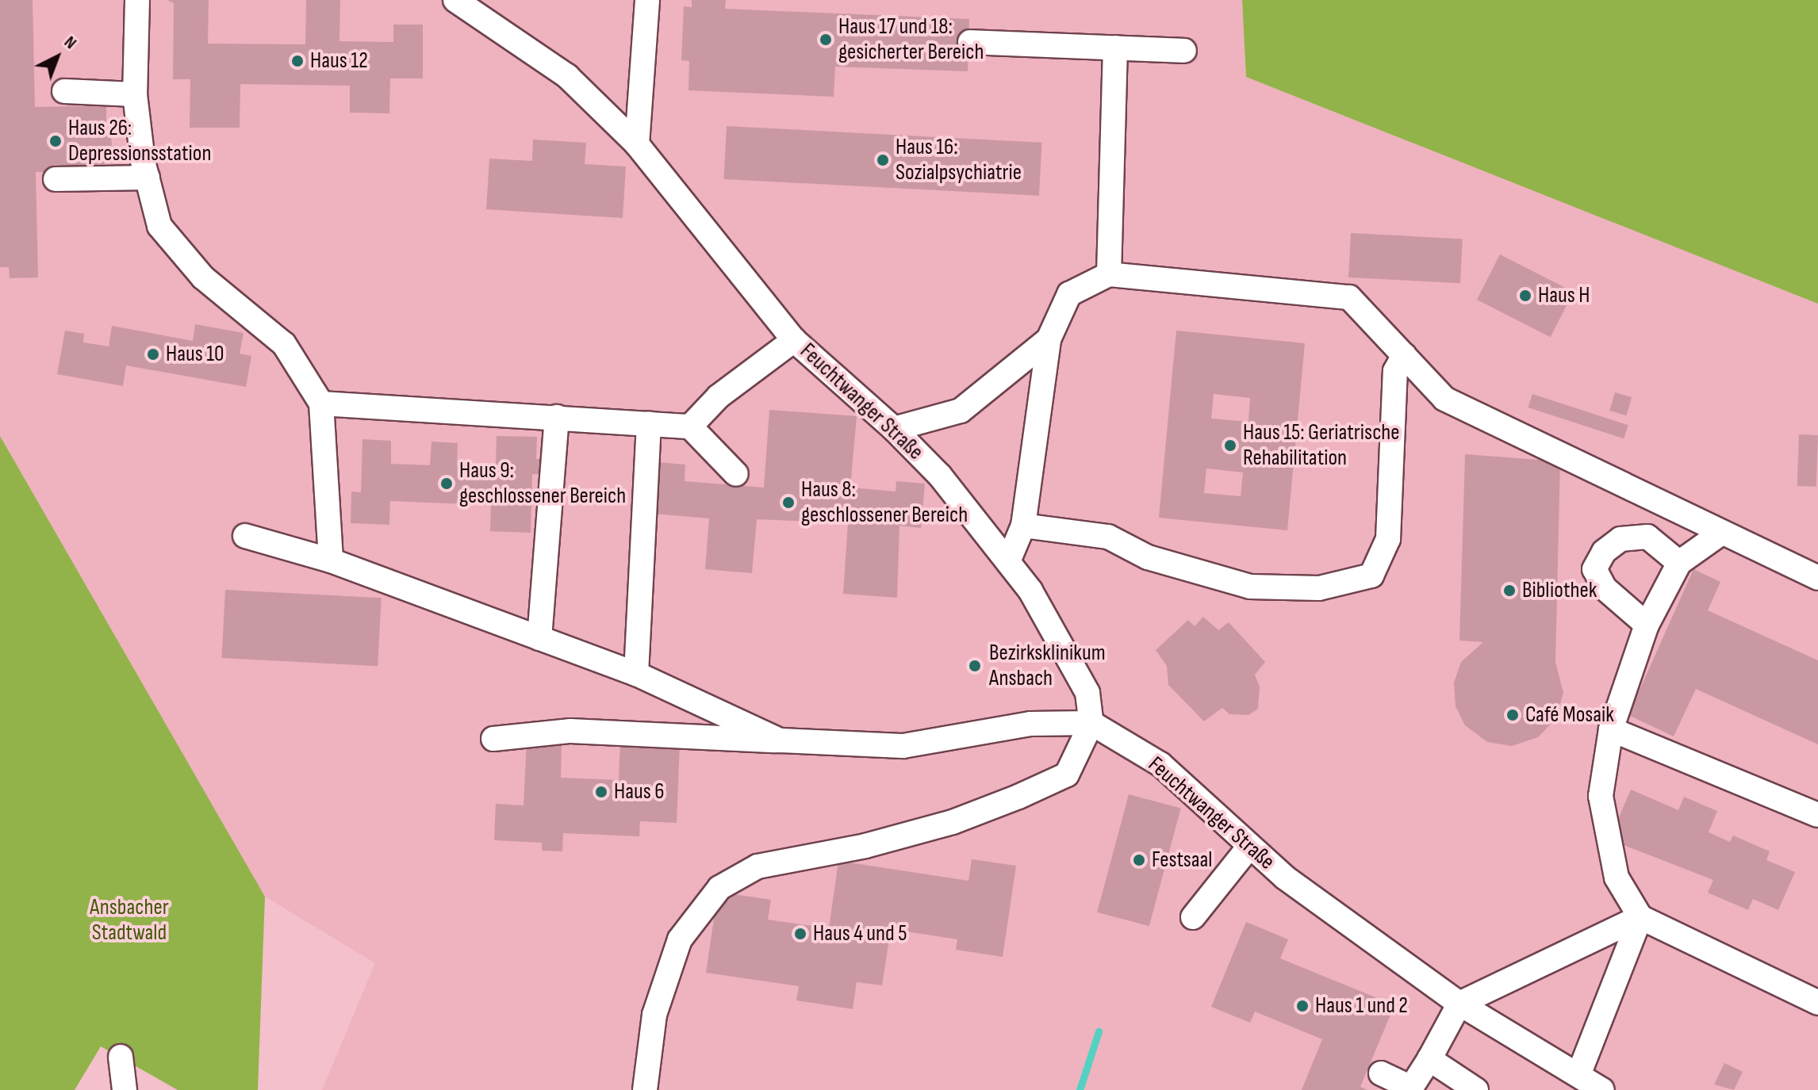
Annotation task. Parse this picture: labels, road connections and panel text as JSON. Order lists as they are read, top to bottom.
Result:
{
  "streets": {
    "street": ["Feuchtwanger Straße"]
  },
  "parks": ["Ansbacher Stadtwald"],
  "places": [
    "Haus 17 und 18: gesicherter Bereich",
    "Haus 12",
    "Haus 26: Depressionsstation",
    "Haus 16: Sozialpsychiatrie",
    "Haus H",
    "Haus 10",
    "Haus 15: Geriatrische Rehabilitation",
    "Haus 9: geschlossener Bereich",
    "Haus 8: geschlossener Bereich",
    "Bibliothek",
    "Bezirksklinikum Ansbach",
    "Café Mosaik",
    "Haus 6",
    "Festsaal",
    "Haus 4 und 5",
    "Haus 1 und 2"
  ],
  "north": "top right"
}
